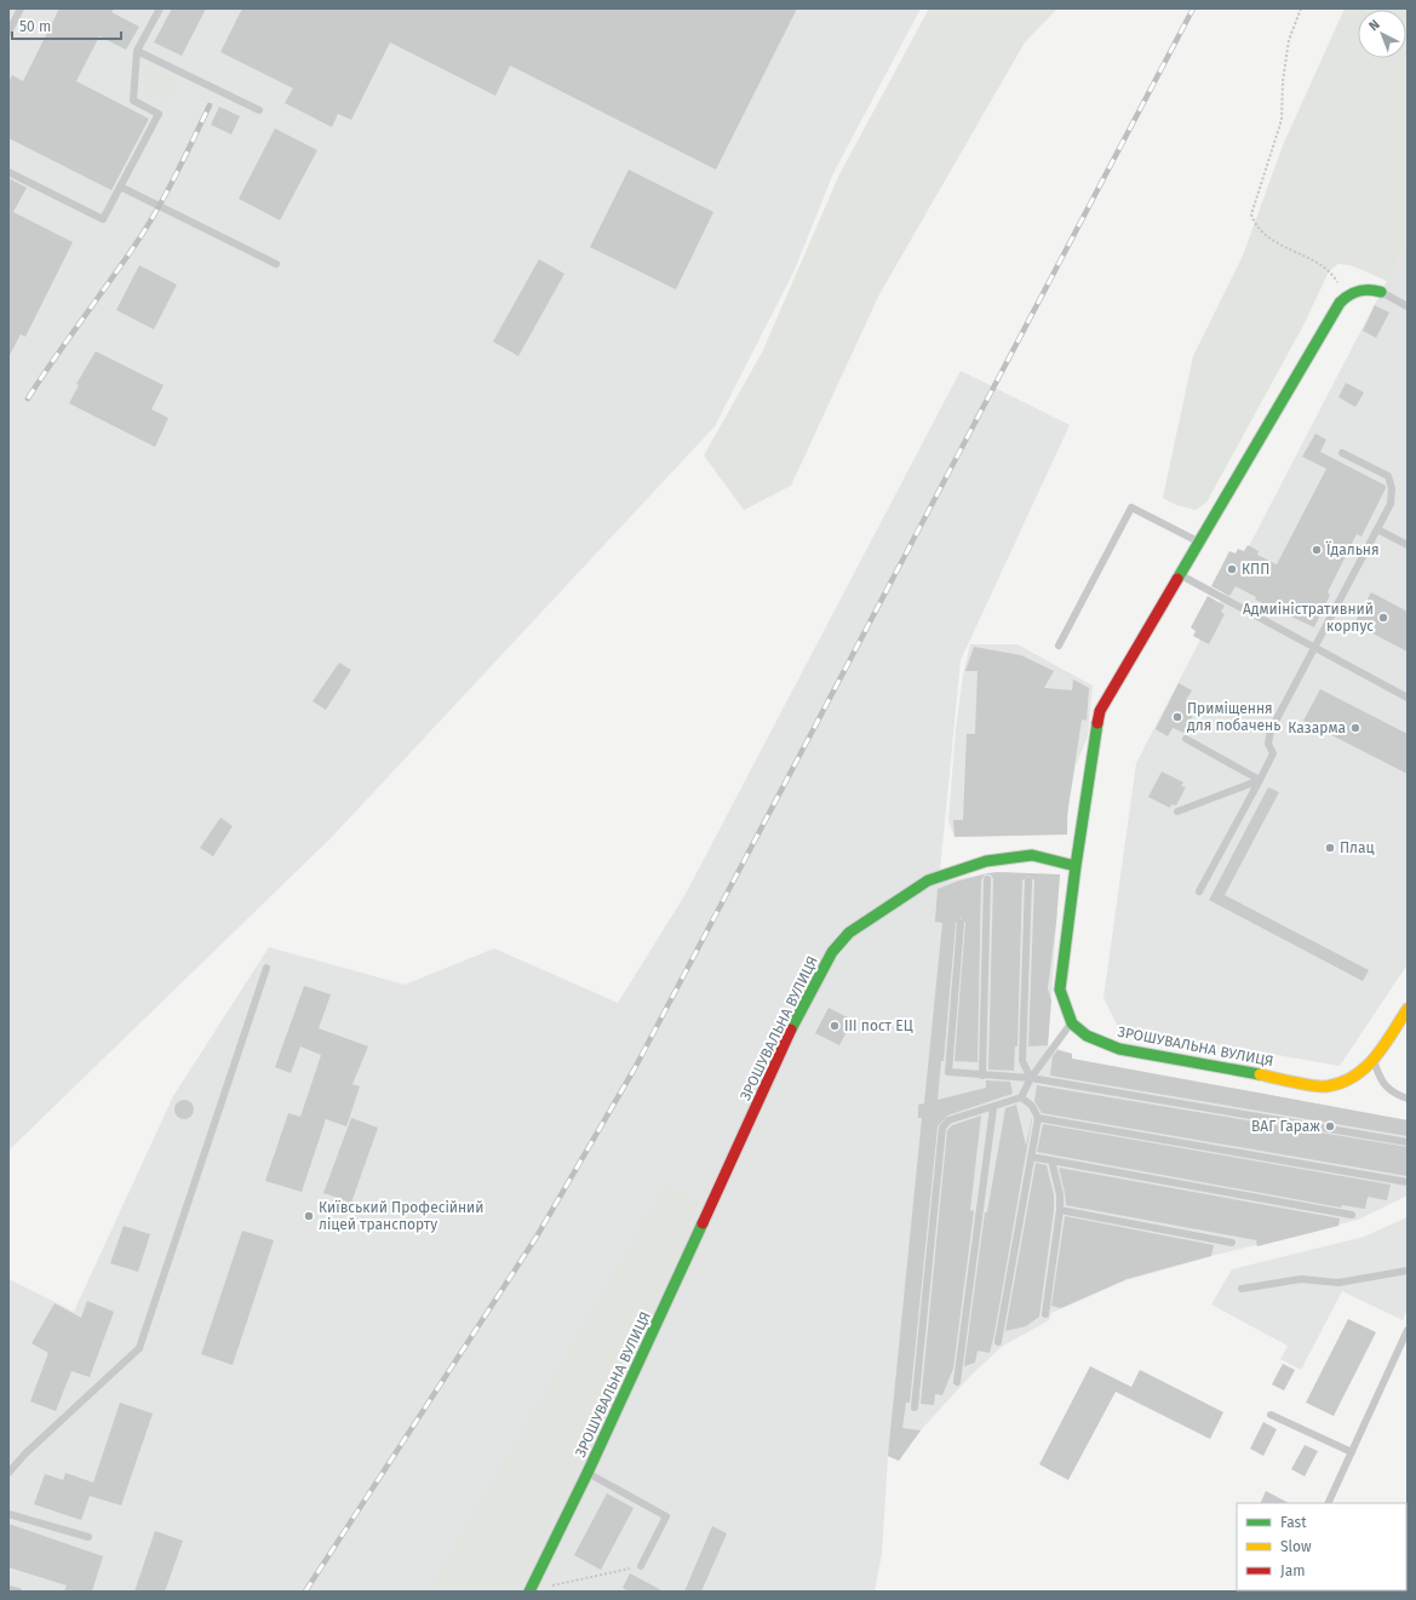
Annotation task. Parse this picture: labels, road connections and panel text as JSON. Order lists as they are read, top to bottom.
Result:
{
  "streets": {
    "street": ["ЗРОШУВАЛЬНА ВУЛИЦЯ"]
  },
  "places": [
    "Їдальня",
    "КПП",
    "Адмиіністративний корпус",
    "Приміщення для побачень",
    "Казарма",
    "Плац",
    "III пост ЕЦ",
    "ВАГ Гараж",
    "Київський Професійний ліцей транспорту"
  ],
  "legend": ["Fast", "Slow", "Jam"],
  "scale_bar": "50 m",
  "north": "top left"
}
